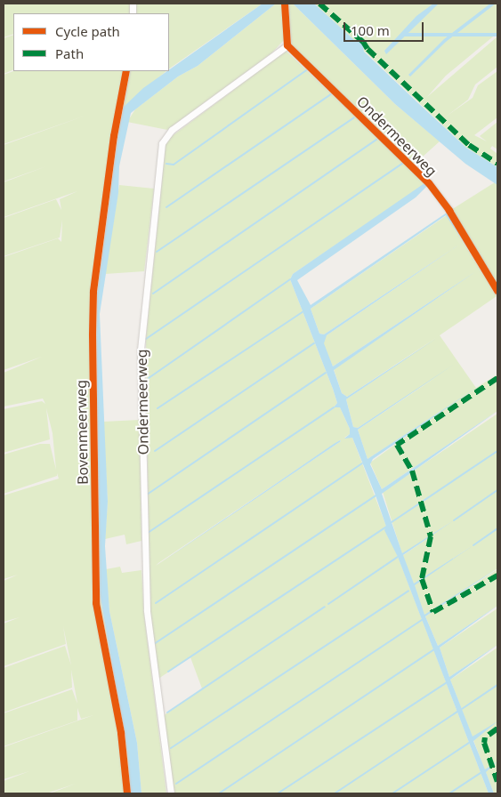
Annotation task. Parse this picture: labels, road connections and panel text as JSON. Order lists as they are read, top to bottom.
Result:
{
  "streets": {
    "street": ["Ondermeerweg", "Bovenmeerweg"]
  },
  "legend": ["Cycle path", "Path"],
  "scale_bar": "100 m"
}
